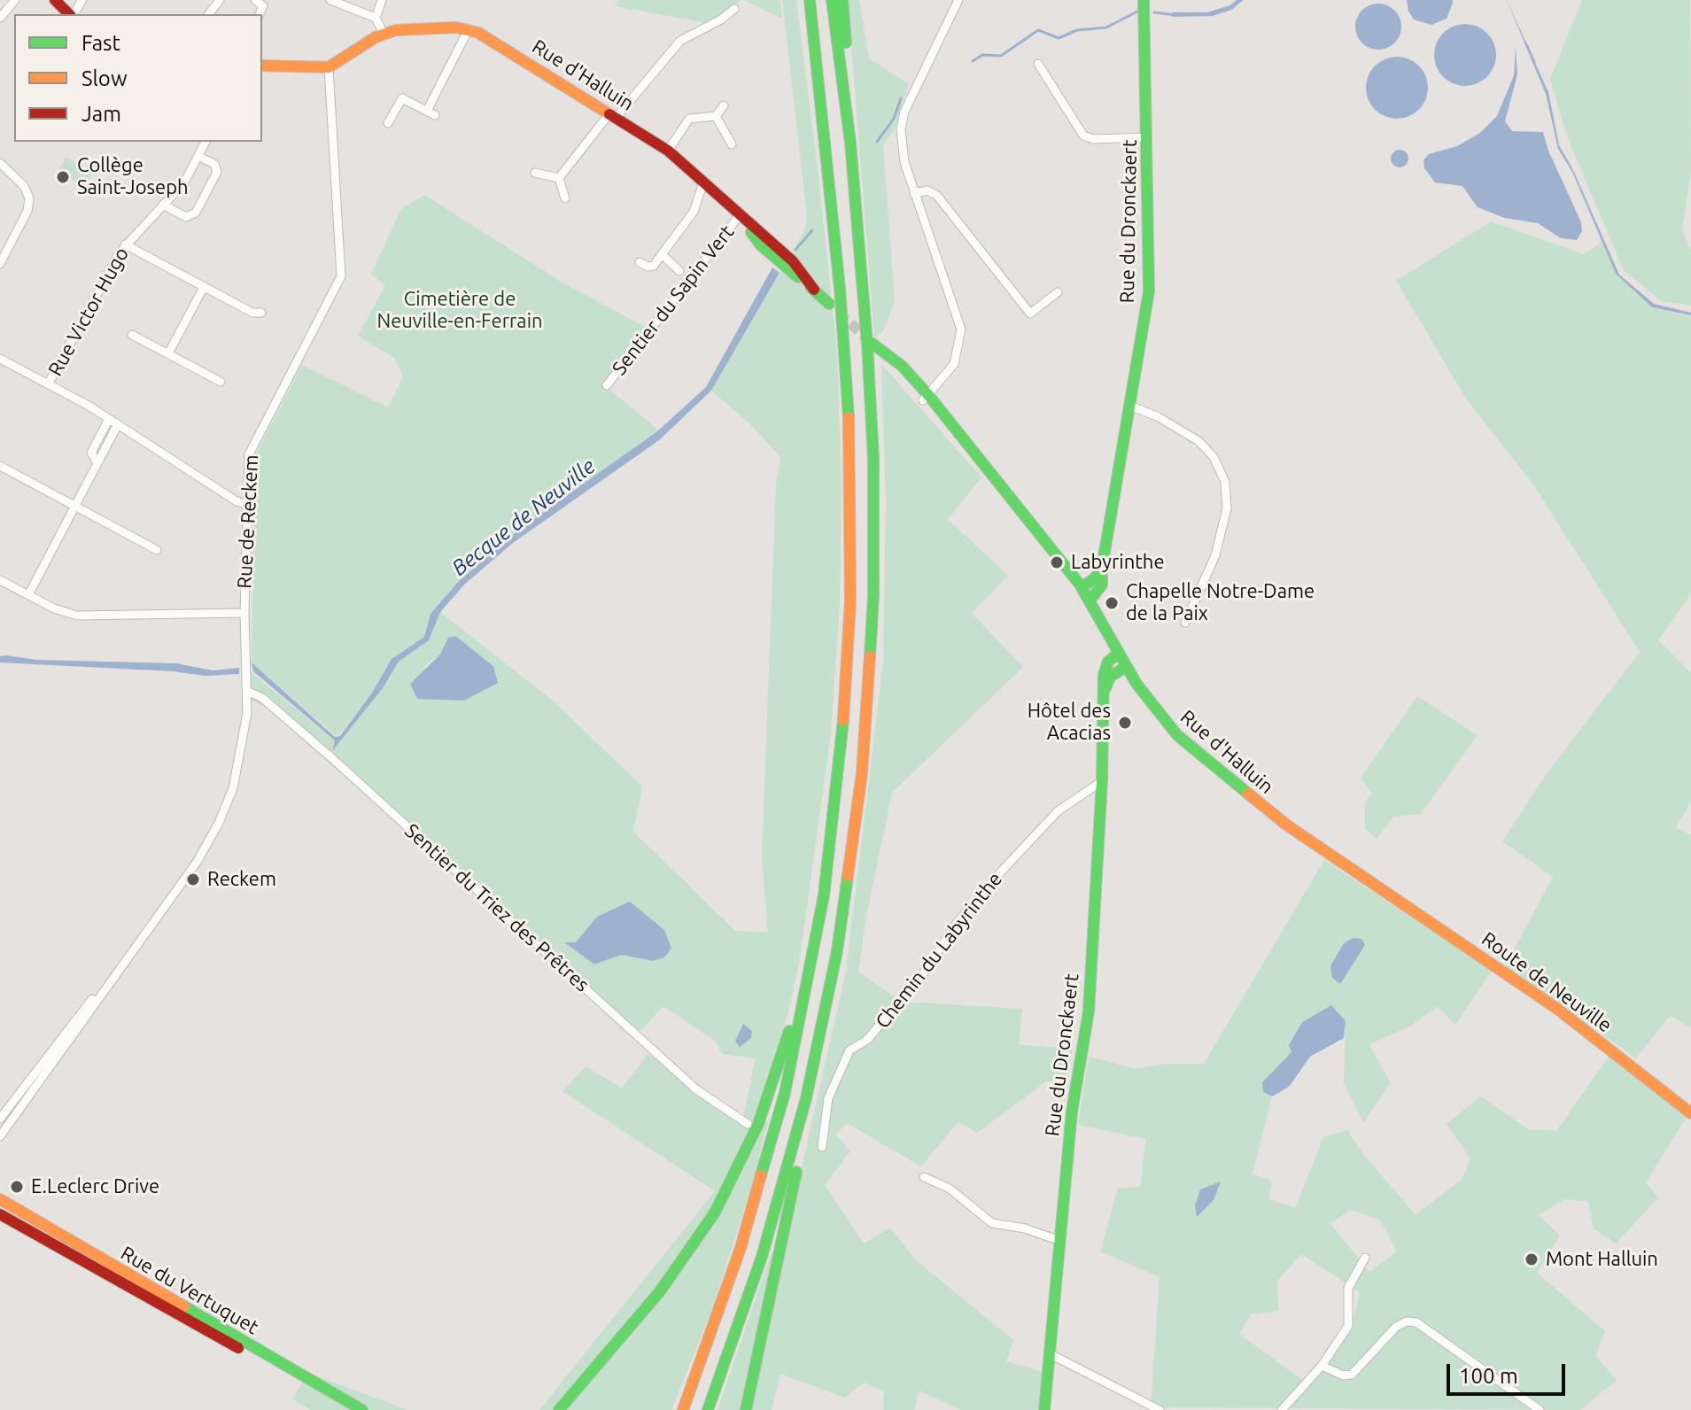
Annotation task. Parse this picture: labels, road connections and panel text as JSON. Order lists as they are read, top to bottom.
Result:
{
  "streets": {
    "main road": [
      "Rue d'Halluin",
      "Rue du Dronckaert",
      "Route de Neuville",
      "Rue du Vertuquet"
    ],
    "street": [
      "Sentier du Sapin Vert",
      "Rue Victor Hugo",
      "Rue de Reckem",
      "Sentier du Triez des Prêtres",
      "Chemin du Labyrinthe"
    ]
  },
  "crossings": [
    ["Rue d'Halluin", "Rue du Dronckaert"],
    ["Rue d'Halluin", "Sentier du Sapin Vert"],
    ["Rue d'Halluin", "Route de Neuville"],
    ["Rue du Dronckaert", "Chemin du Labyrinthe"],
    ["Rue de Reckem", "Sentier du Triez des Prêtres"]
  ],
  "water": ["Becque de Neuville"],
  "parks": ["Cimetière de Neuville-en-Ferrain"],
  "places": [
    "Collège Saint-Joseph",
    "Labyrinthe",
    "Chapelle Notre-Dame de la Paix",
    "Hôtel des Acacias",
    "Reckem",
    "E.Leclerc Drive",
    "Mont Halluin"
  ],
  "legend": ["Fast", "Slow", "Jam"],
  "scale_bar": "100 m"
}
